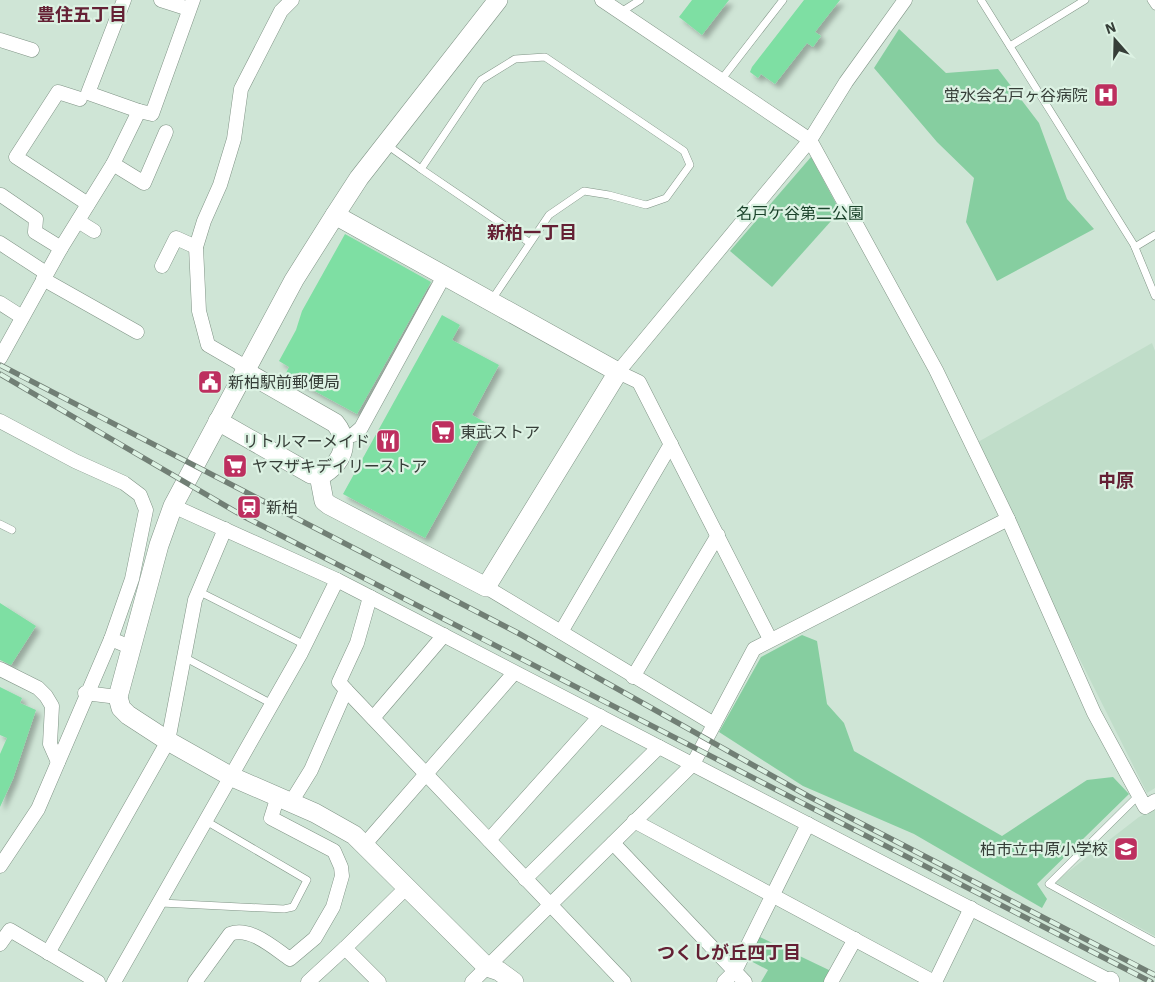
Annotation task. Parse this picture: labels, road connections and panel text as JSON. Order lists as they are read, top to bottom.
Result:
{
  "districts": [
    "豊住五丁目",
    "新柏一丁目",
    "中原",
    "つくしが丘四丁目"
  ],
  "parks": ["名戸ケ谷第二公園"],
  "places": {
    "hospital": ["蛍水会名戸ヶ谷病院"],
    "public building": ["新柏駅前郵便局"],
    "supermarket": ["東武ストア", "ヤマザキデイリーストア"],
    "restaurant": ["リトルマーメイド"],
    "station": ["新柏"],
    "school or university": ["柏市立中原小学校"]
  },
  "north": "top"
}
